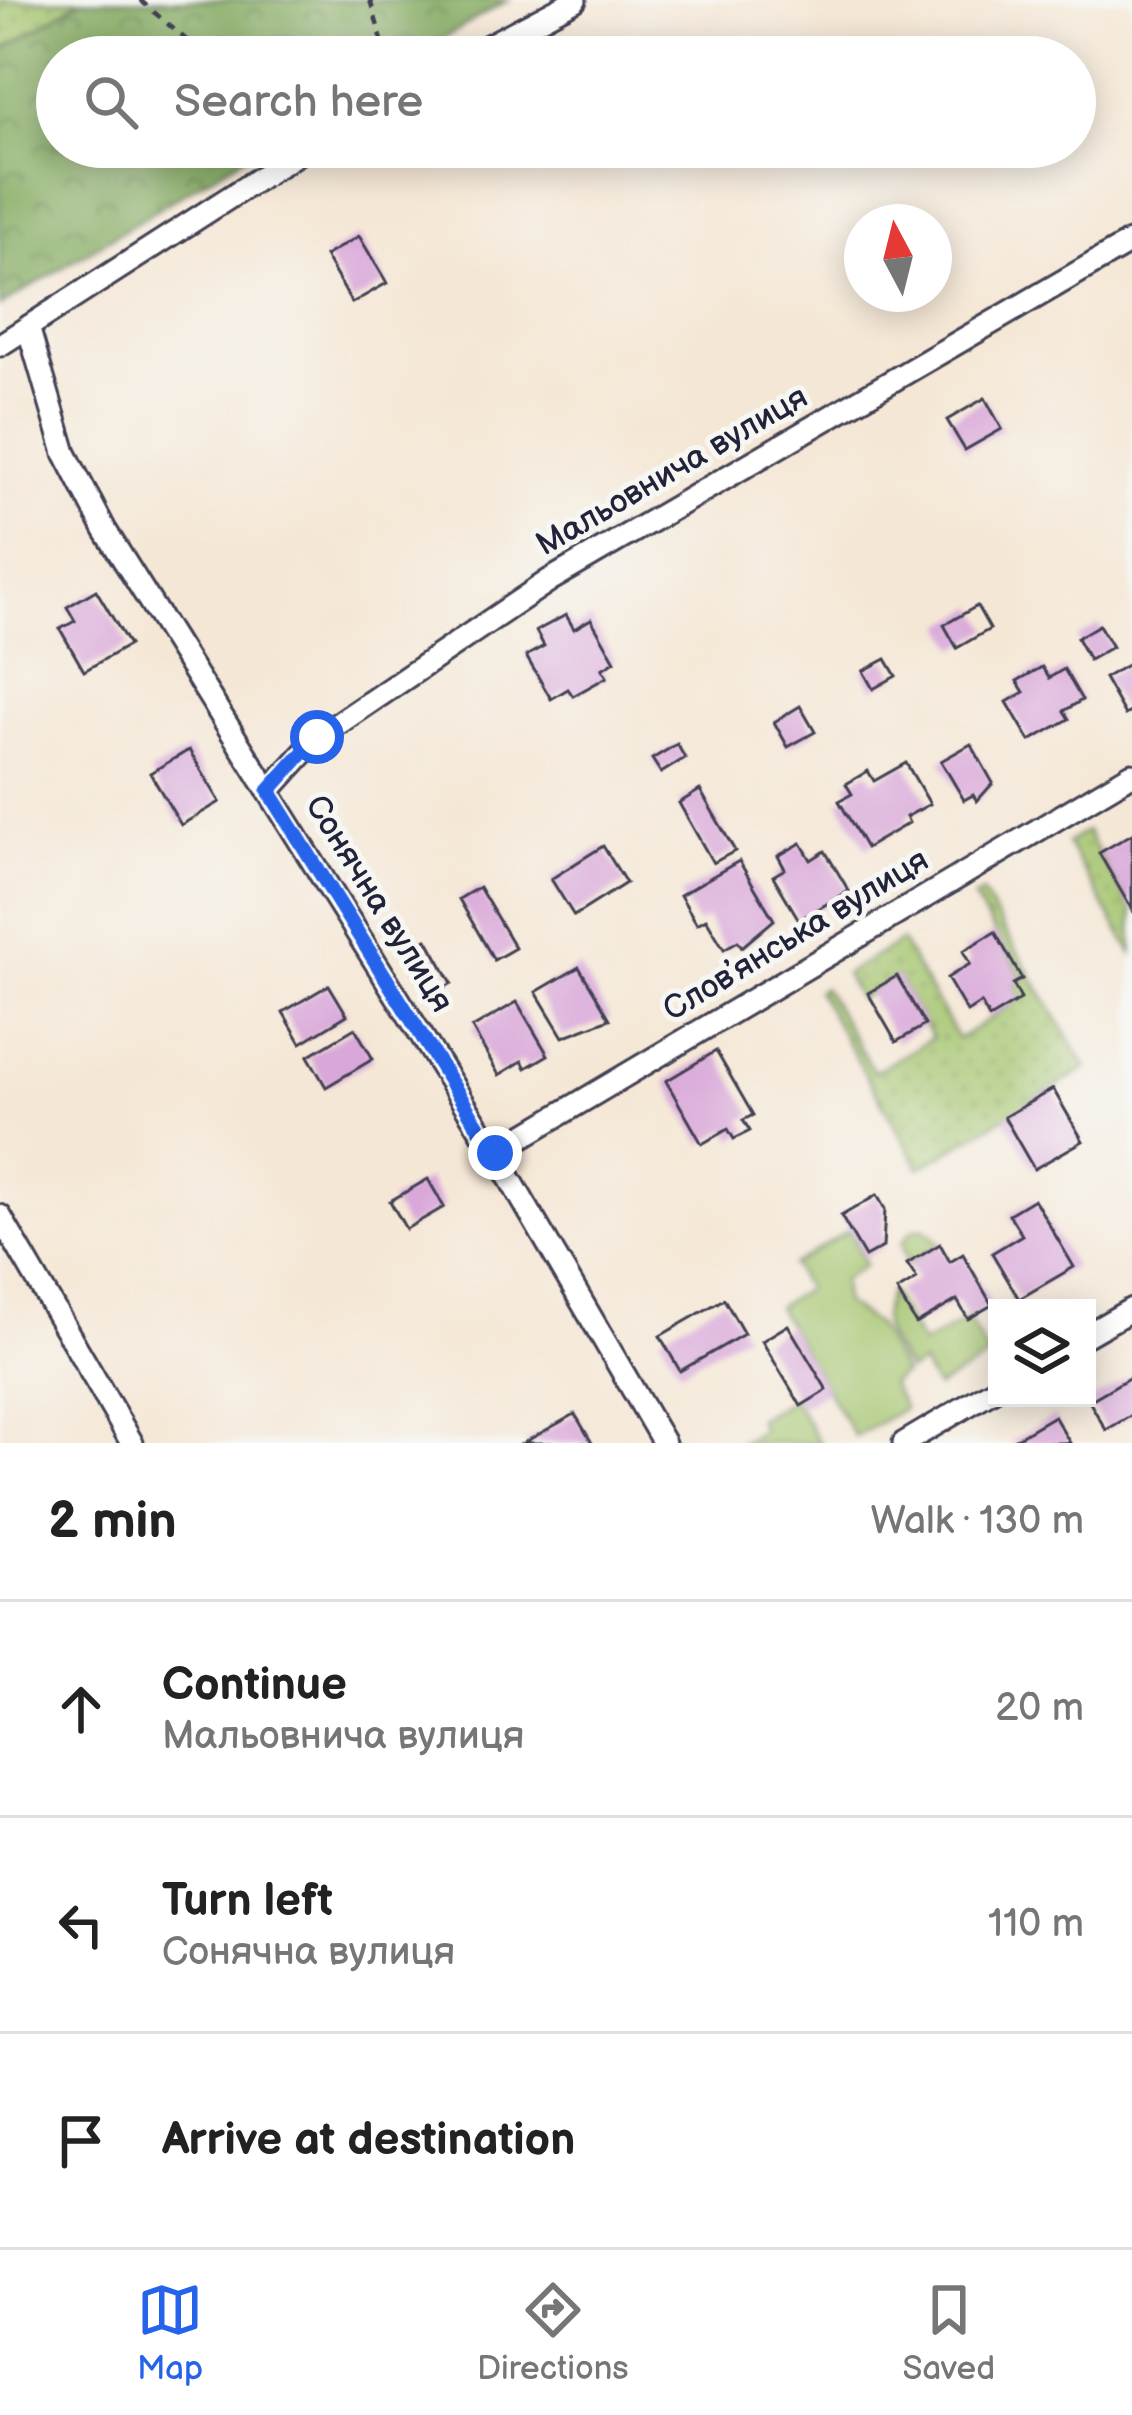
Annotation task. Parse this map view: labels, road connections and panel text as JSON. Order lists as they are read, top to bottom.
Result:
{
  "streets": {
    "street": ["Мальовнича вулиця", "Сонячна вулиця", "Словʼянська вулиця"]
  },
  "crossings": [
    ["Мальовнича вулиця", "Сонячна вулиця"],
    ["Сонячна вулиця", "Словʼянська вулиця"]
  ],
  "north": "top",
  "page": {
    "search": "Search here",
    "heading": ["2 min", "Walk · 130 m"],
    "list": [
      ["Continue", "Мальовнича вулиця", "20 m"],
      ["Turn left", "Сонячна вулиця", "110 m"],
      "Arrive at destination"
    ],
    "nav": ["Map", "Directions", "Saved"]
  }
}
